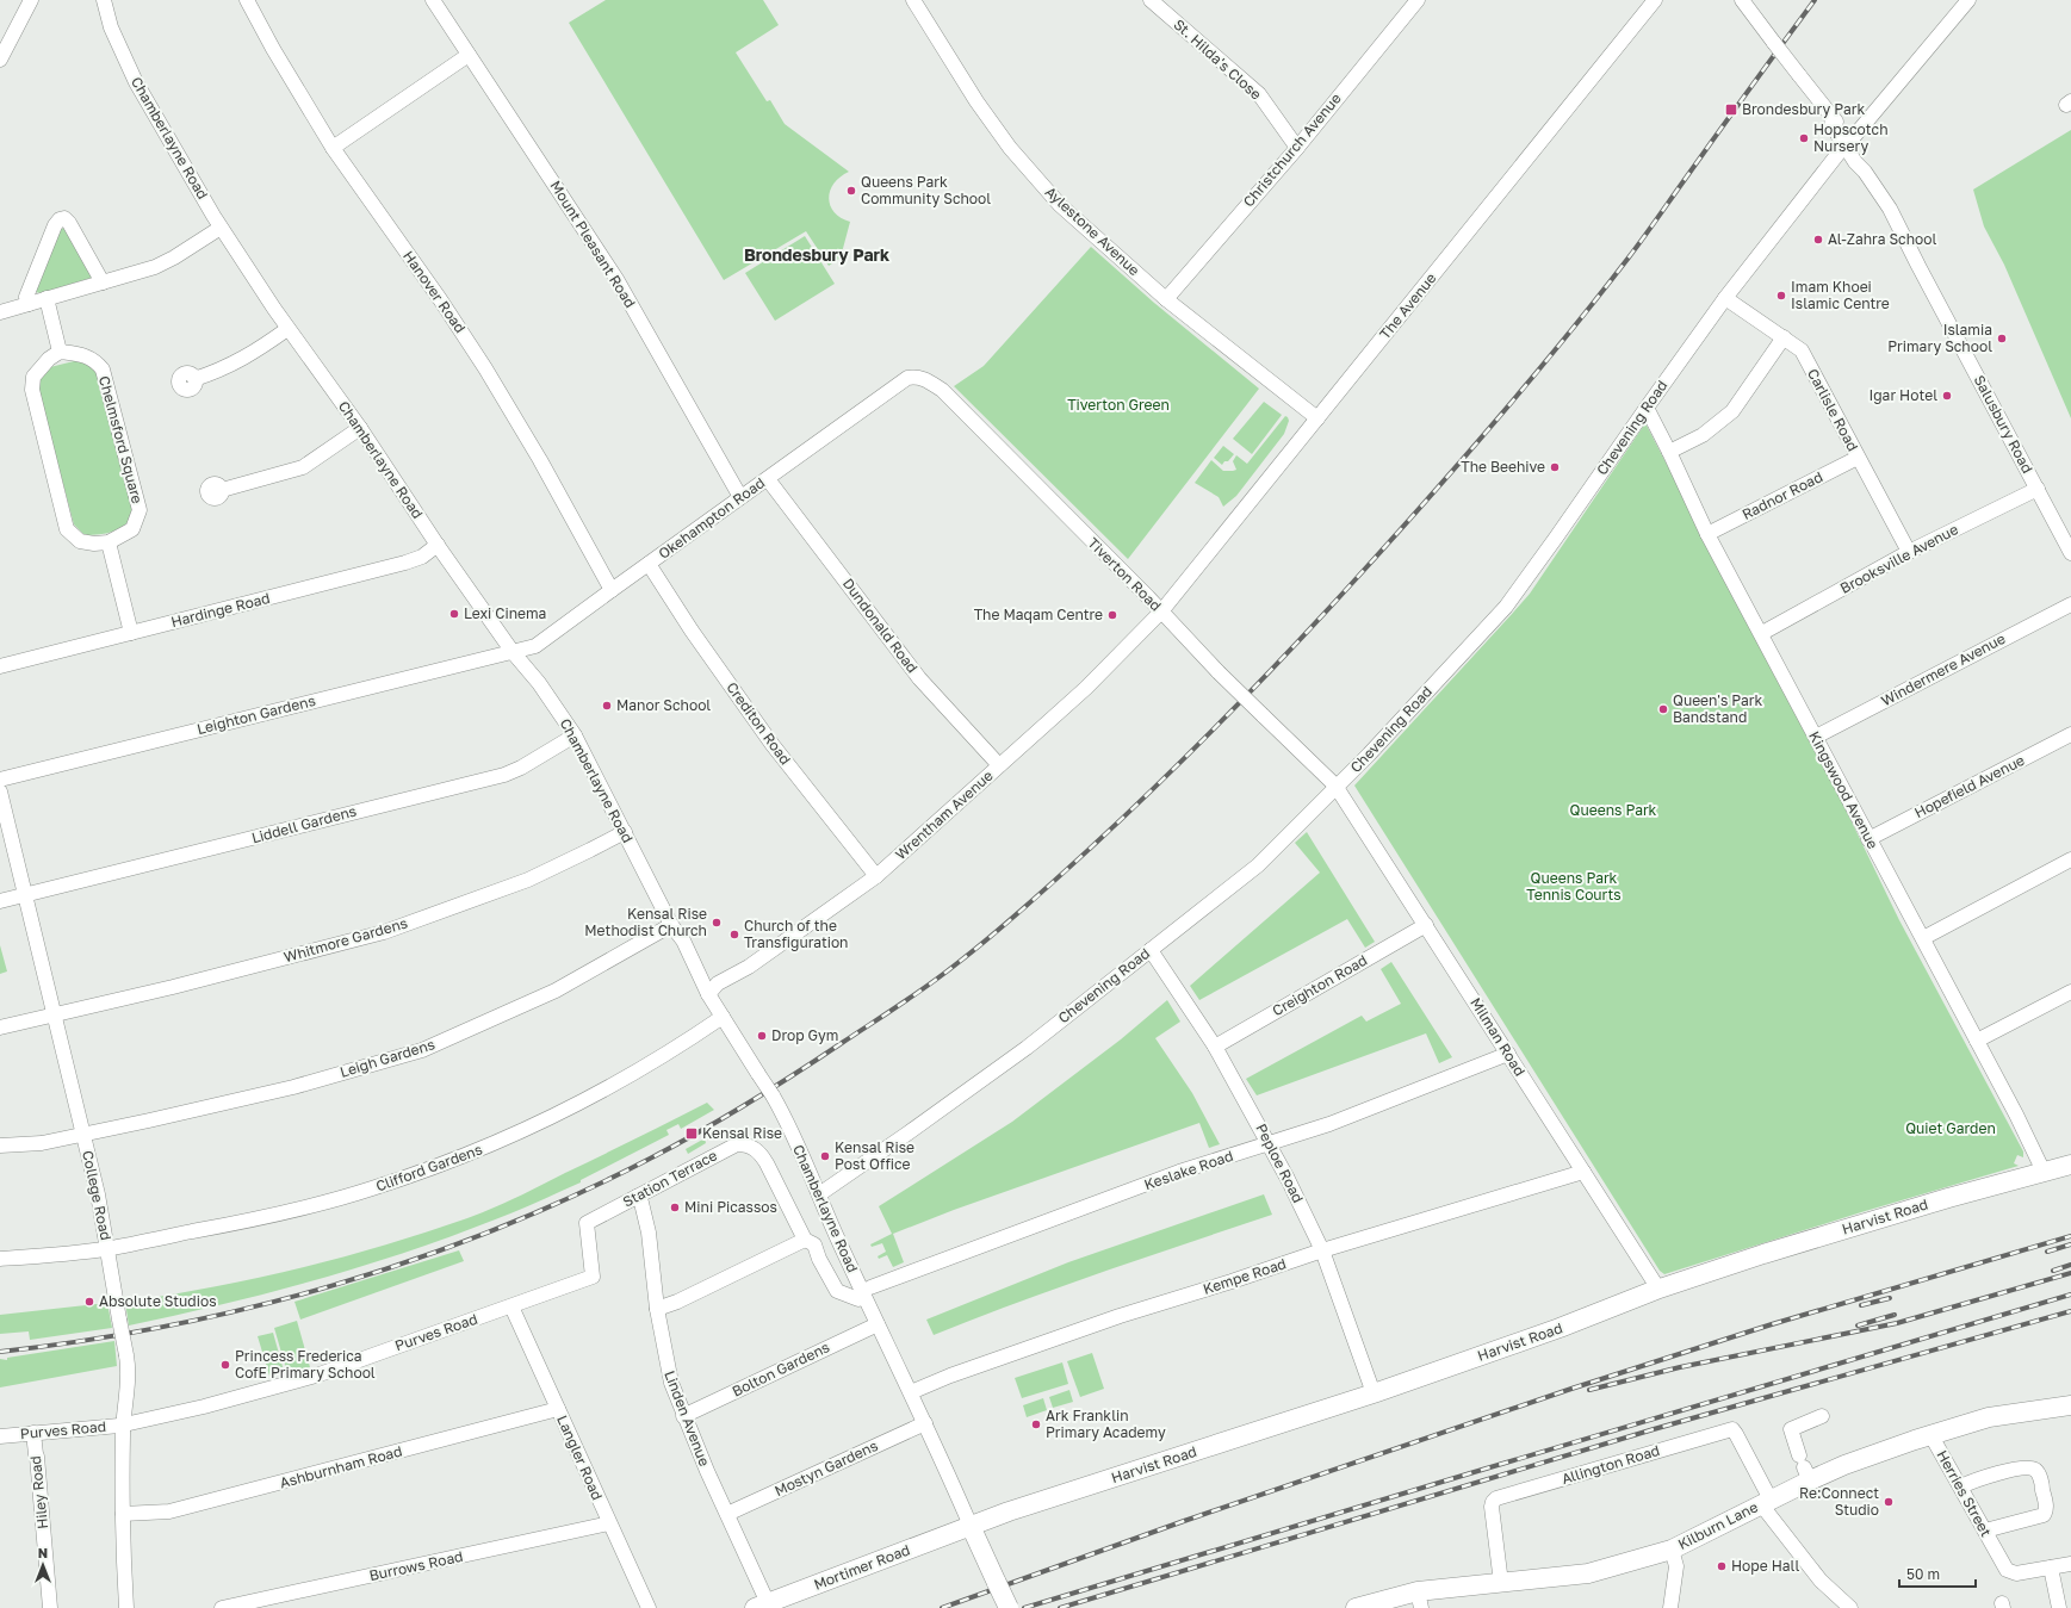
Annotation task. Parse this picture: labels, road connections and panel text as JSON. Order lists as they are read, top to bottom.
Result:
{
  "streets": {
    "main road": [
      "Chamberlayne Road",
      "Harvist Road",
      "Kilburn Lane",
      "Mortimer Road"
    ],
    "street": [
      "St. Hilda's Close",
      "Christchurch Avenue",
      "Aylestone Avenue",
      "Mount Pleasant Road",
      "Hanover Road",
      "The Avenue",
      "Carlisle Road",
      "Salusbury Road",
      "Chevening Road",
      "Chelmsford Square",
      "Radnor Road",
      "Okehampton Road",
      "Brooksville Avenue",
      "Tiverton Road",
      "Hardinge Road",
      "Dundonald Road",
      "Windermere Avenue",
      "Leighton Gardens",
      "Crediton Road",
      "Hopefield Avenue",
      "Kingswood Avenue",
      "Wrentham Avenue",
      "Liddell Gardens",
      "Whitmore Gardens",
      "Creighton Road",
      "Milman Road",
      "Leigh Gardens",
      "Peploe Road",
      "Clifford Gardens",
      "Keslake Road",
      "Station Terrace",
      "College Road",
      "Kempe Road",
      "Purves Road",
      "Bolton Gardens",
      "Linden Avenue",
      "Langler Road",
      "Allington Road",
      "Ashburnham Road",
      "Mostyn Gardens",
      "Hiley Road",
      "Herries Street",
      "Burrows Road"
    ]
  },
  "crossings": [
    ["St. Hilda's Close", "Christchurch Avenue"],
    ["Chamberlayne Road", "Chevening Road"],
    ["Chamberlayne Road", "Okehampton Road"],
    ["Chamberlayne Road", "Hardinge Road"],
    ["Chamberlayne Road", "Leighton Gardens"],
    ["Chamberlayne Road", "Wrentham Avenue"],
    ["Chamberlayne Road", "Liddell Gardens"],
    ["Chamberlayne Road", "Whitmore Gardens"],
    ["Chamberlayne Road", "Leigh Gardens"],
    ["Chamberlayne Road", "Clifford Gardens"],
    ["Chamberlayne Road", "Keslake Road"],
    ["Chamberlayne Road", "Station Terrace"],
    ["Chamberlayne Road", "Harvist Road"],
    ["Chamberlayne Road", "Kempe Road"],
    ["Chamberlayne Road", "Bolton Gardens"],
    ["Chamberlayne Road", "Mostyn Gardens"],
    ["Chamberlayne Road", "Mortimer Road"],
    ["Christchurch Avenue", "Aylestone Avenue"],
    ["Aylestone Avenue", "The Avenue"],
    ["Mount Pleasant Road", "Okehampton Road"],
    ["Hanover Road", "Okehampton Road"],
    ["The Avenue", "Tiverton Road"],
    ["The Avenue", "Wrentham Avenue"],
    ["Carlisle Road", "Chevening Road"],
    ["Carlisle Road", "Radnor Road"],
    ["Carlisle Road", "Brooksville Avenue"],
    ["Salusbury Road", "Chevening Road"],
    ["Salusbury Road", "Brooksville Avenue"],
    ["Chevening Road", "Tiverton Road"],
    ["Chevening Road", "Kingswood Avenue"],
    ["Chevening Road", "Milman Road"],
    ["Chevening Road", "Peploe Road"],
    ["Radnor Road", "Kingswood Avenue"],
    ["Okehampton Road", "Tiverton Road"],
    ["Okehampton Road", "Dundonald Road"],
    ["Okehampton Road", "Leighton Gardens"],
    ["Okehampton Road", "Crediton Road"],
    ["Brooksville Avenue", "Kingswood Avenue"],
    ["Tiverton Road", "Wrentham Avenue"],
    ["Tiverton Road", "Milman Road"],
    ["Dundonald Road", "Wrentham Avenue"],
    ["Windermere Avenue", "Kingswood Avenue"],
    ["Crediton Road", "Wrentham Avenue"],
    ["Hopefield Avenue", "Kingswood Avenue"],
    ["Kingswood Avenue", "Harvist Road"],
    ["Liddell Gardens", "College Road"],
    ["Whitmore Gardens", "College Road"],
    ["Creighton Road", "Milman Road"],
    ["Creighton Road", "Peploe Road"],
    ["Milman Road", "Keslake Road"],
    ["Milman Road", "Harvist Road"],
    ["Milman Road", "Kempe Road"],
    ["Leigh Gardens", "College Road"],
    ["Peploe Road", "Keslake Road"],
    ["Peploe Road", "Harvist Road"],
    ["Peploe Road", "Kempe Road"],
    ["Clifford Gardens", "College Road"],
    ["Keslake Road", "Station Terrace"],
    ["Station Terrace", "Purves Road"],
    ["Station Terrace", "Linden Avenue"],
    ["College Road", "Purves Road"],
    ["College Road", "Ashburnham Road"],
    ["Harvist Road", "Mortimer Road"],
    ["Purves Road", "Langler Road"],
    ["Purves Road", "Hiley Road"],
    ["Bolton Gardens", "Linden Avenue"],
    ["Linden Avenue", "Mostyn Gardens"],
    ["Linden Avenue", "Mortimer Road"],
    ["Langler Road", "Ashburnham Road"],
    ["Langler Road", "Burrows Road"],
    ["Allington Road", "Kilburn Lane"],
    ["Herries Street", "Kilburn Lane"]
  ],
  "districts": ["Brondesbury Park"],
  "parks": [
    "Tiverton Green",
    "Queens Park",
    "Queens Park Tennis Courts",
    "Quiet Garden"
  ],
  "places": {
    "transit": ["Brondesbury Park", "Kensal Rise"],
    "other": [
      "Hopscotch Nursery",
      "Queens Park Community School",
      "Al-Zahra School",
      "Imam Khoei Islamic Centre",
      "Islamia Primary School",
      "Igar Hotel",
      "The Beehive",
      "Lexi Cinema",
      "The Maqam Centre",
      "Manor School",
      "Queen's Park Bandstand",
      "Kensal Rise Methodist Church",
      "Church of the Transfiguration",
      "Drop Gym",
      "Kensal Rise Post Office",
      "Mini Picassos",
      "Absolute Studios",
      "Princess Frederica CofE Primary School",
      "Ark Franklin Primary Academy",
      "Re:Connect Studio",
      "Hope Hall"
    ]
  },
  "scale_bar": "50 m",
  "north": "top"
}
